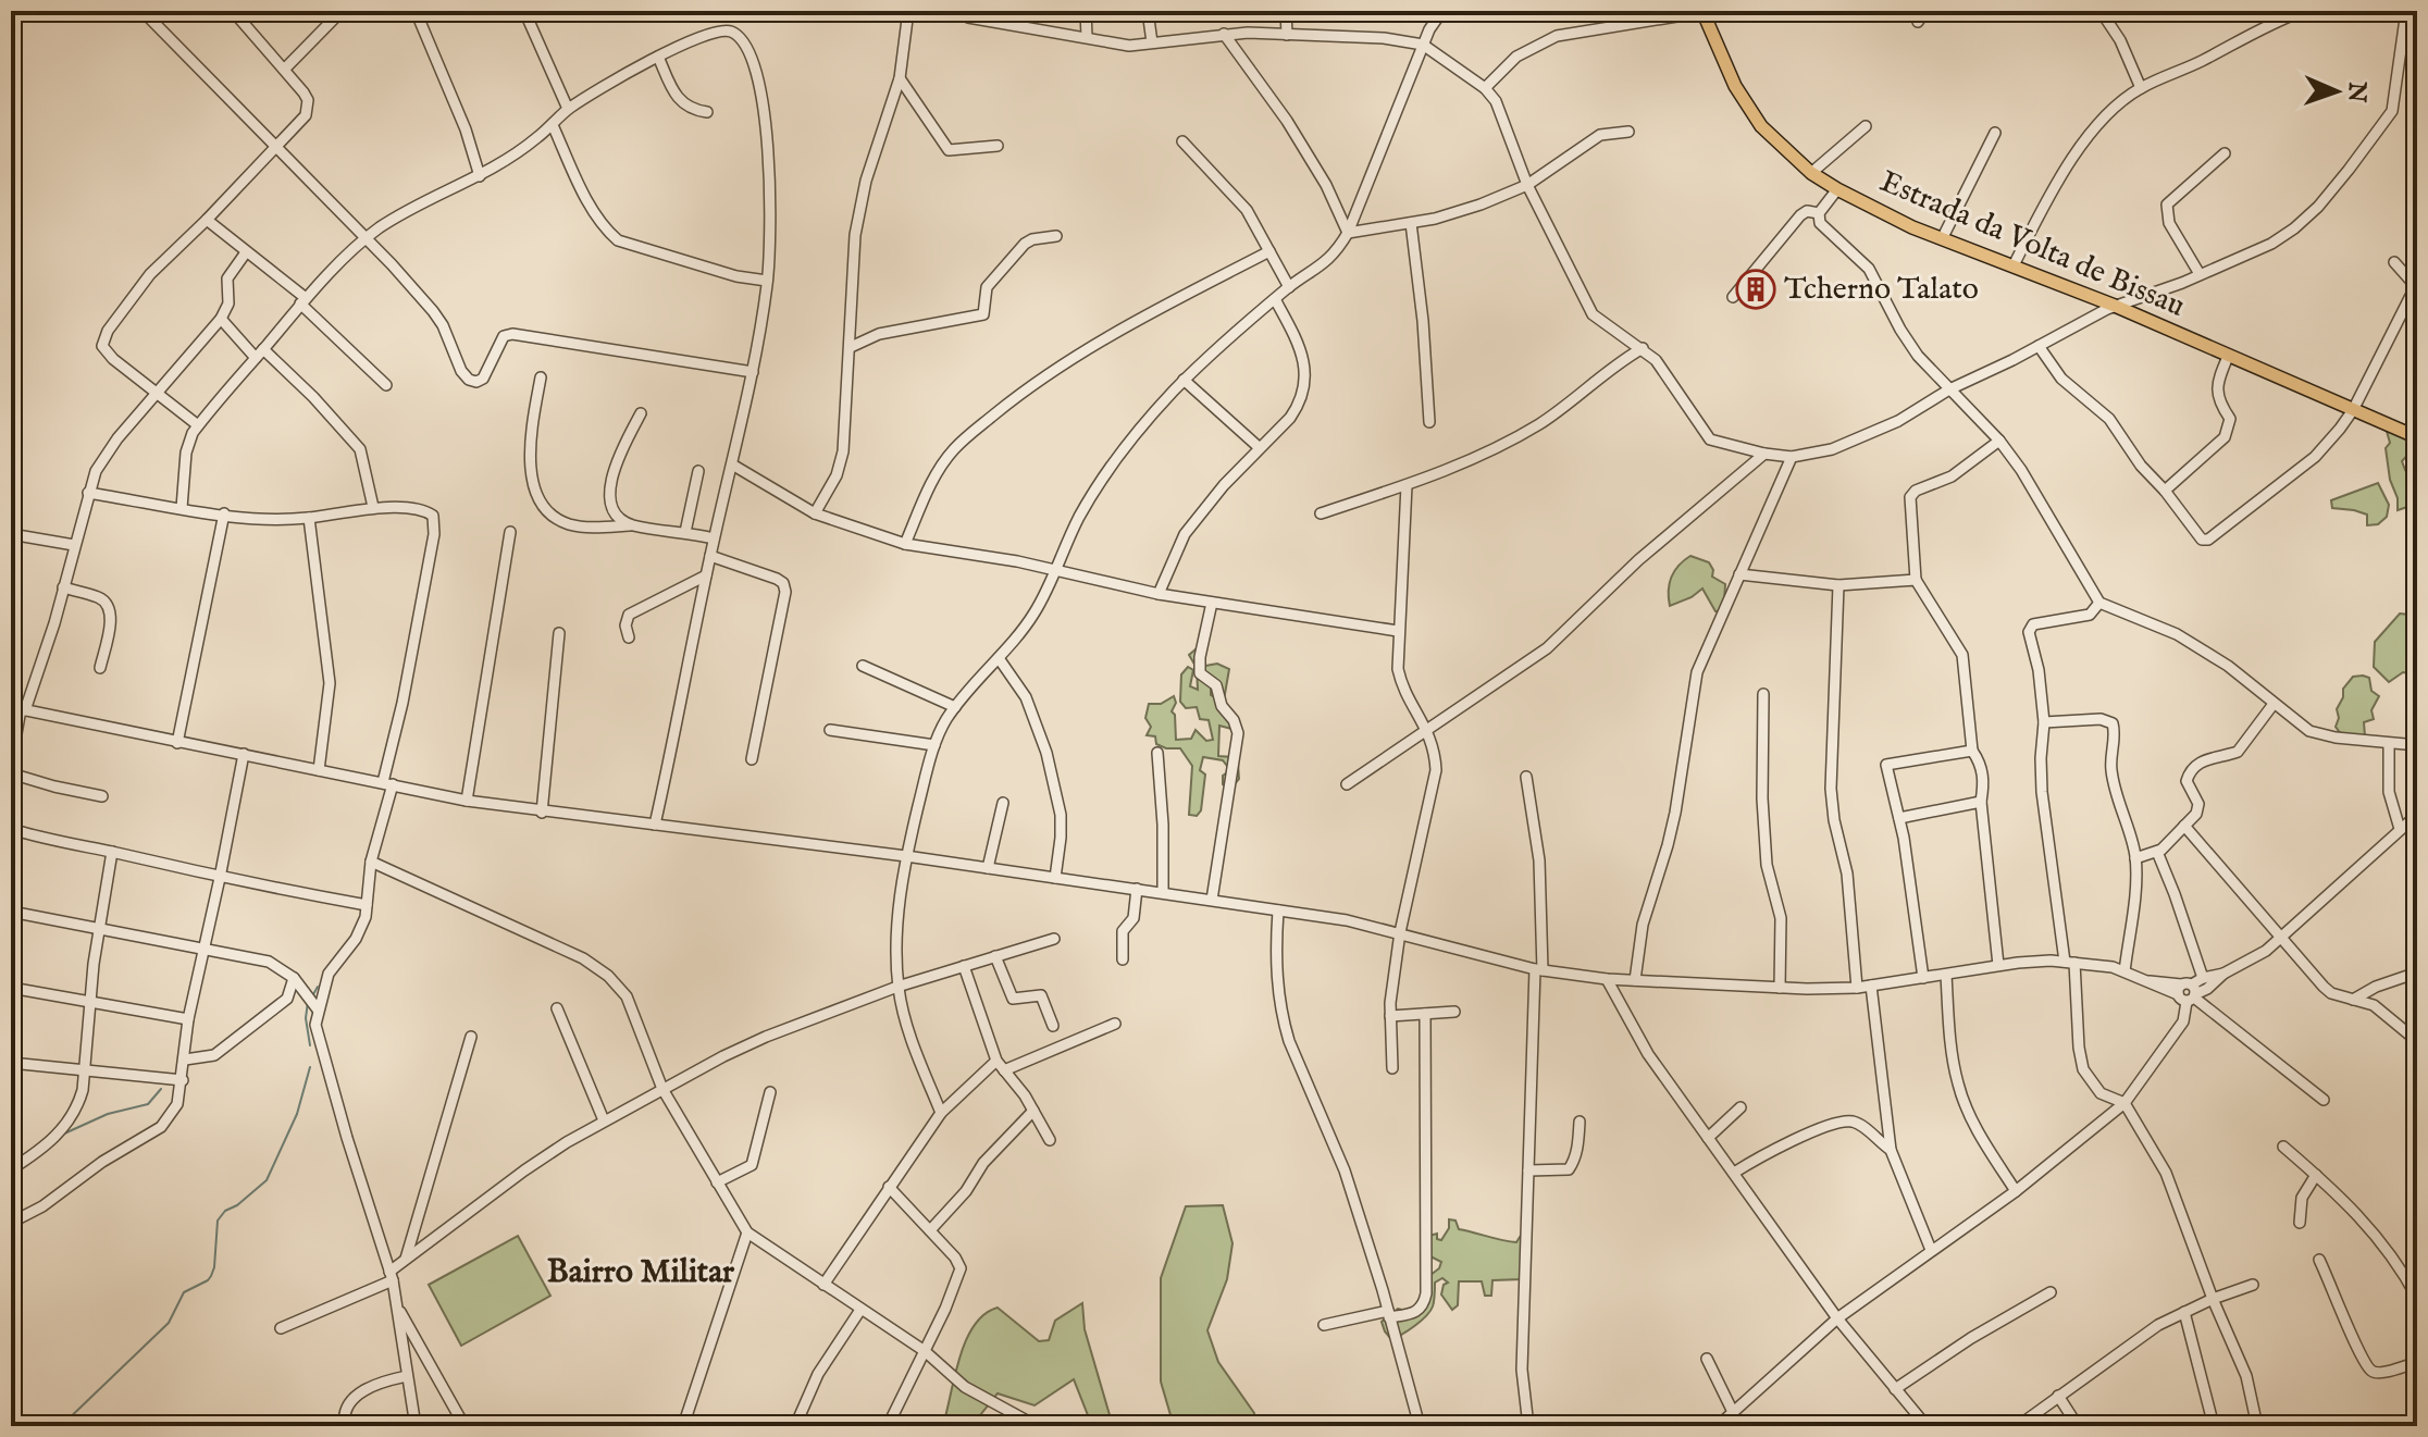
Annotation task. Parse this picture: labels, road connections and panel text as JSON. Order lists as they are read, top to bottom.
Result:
{
  "streets": {
    "main road": ["Estrada da Volta de Bissau"]
  },
  "districts": ["Bairro Militar"],
  "places": {
    "building": ["Tcherno Talato"]
  },
  "north": "right"
}
